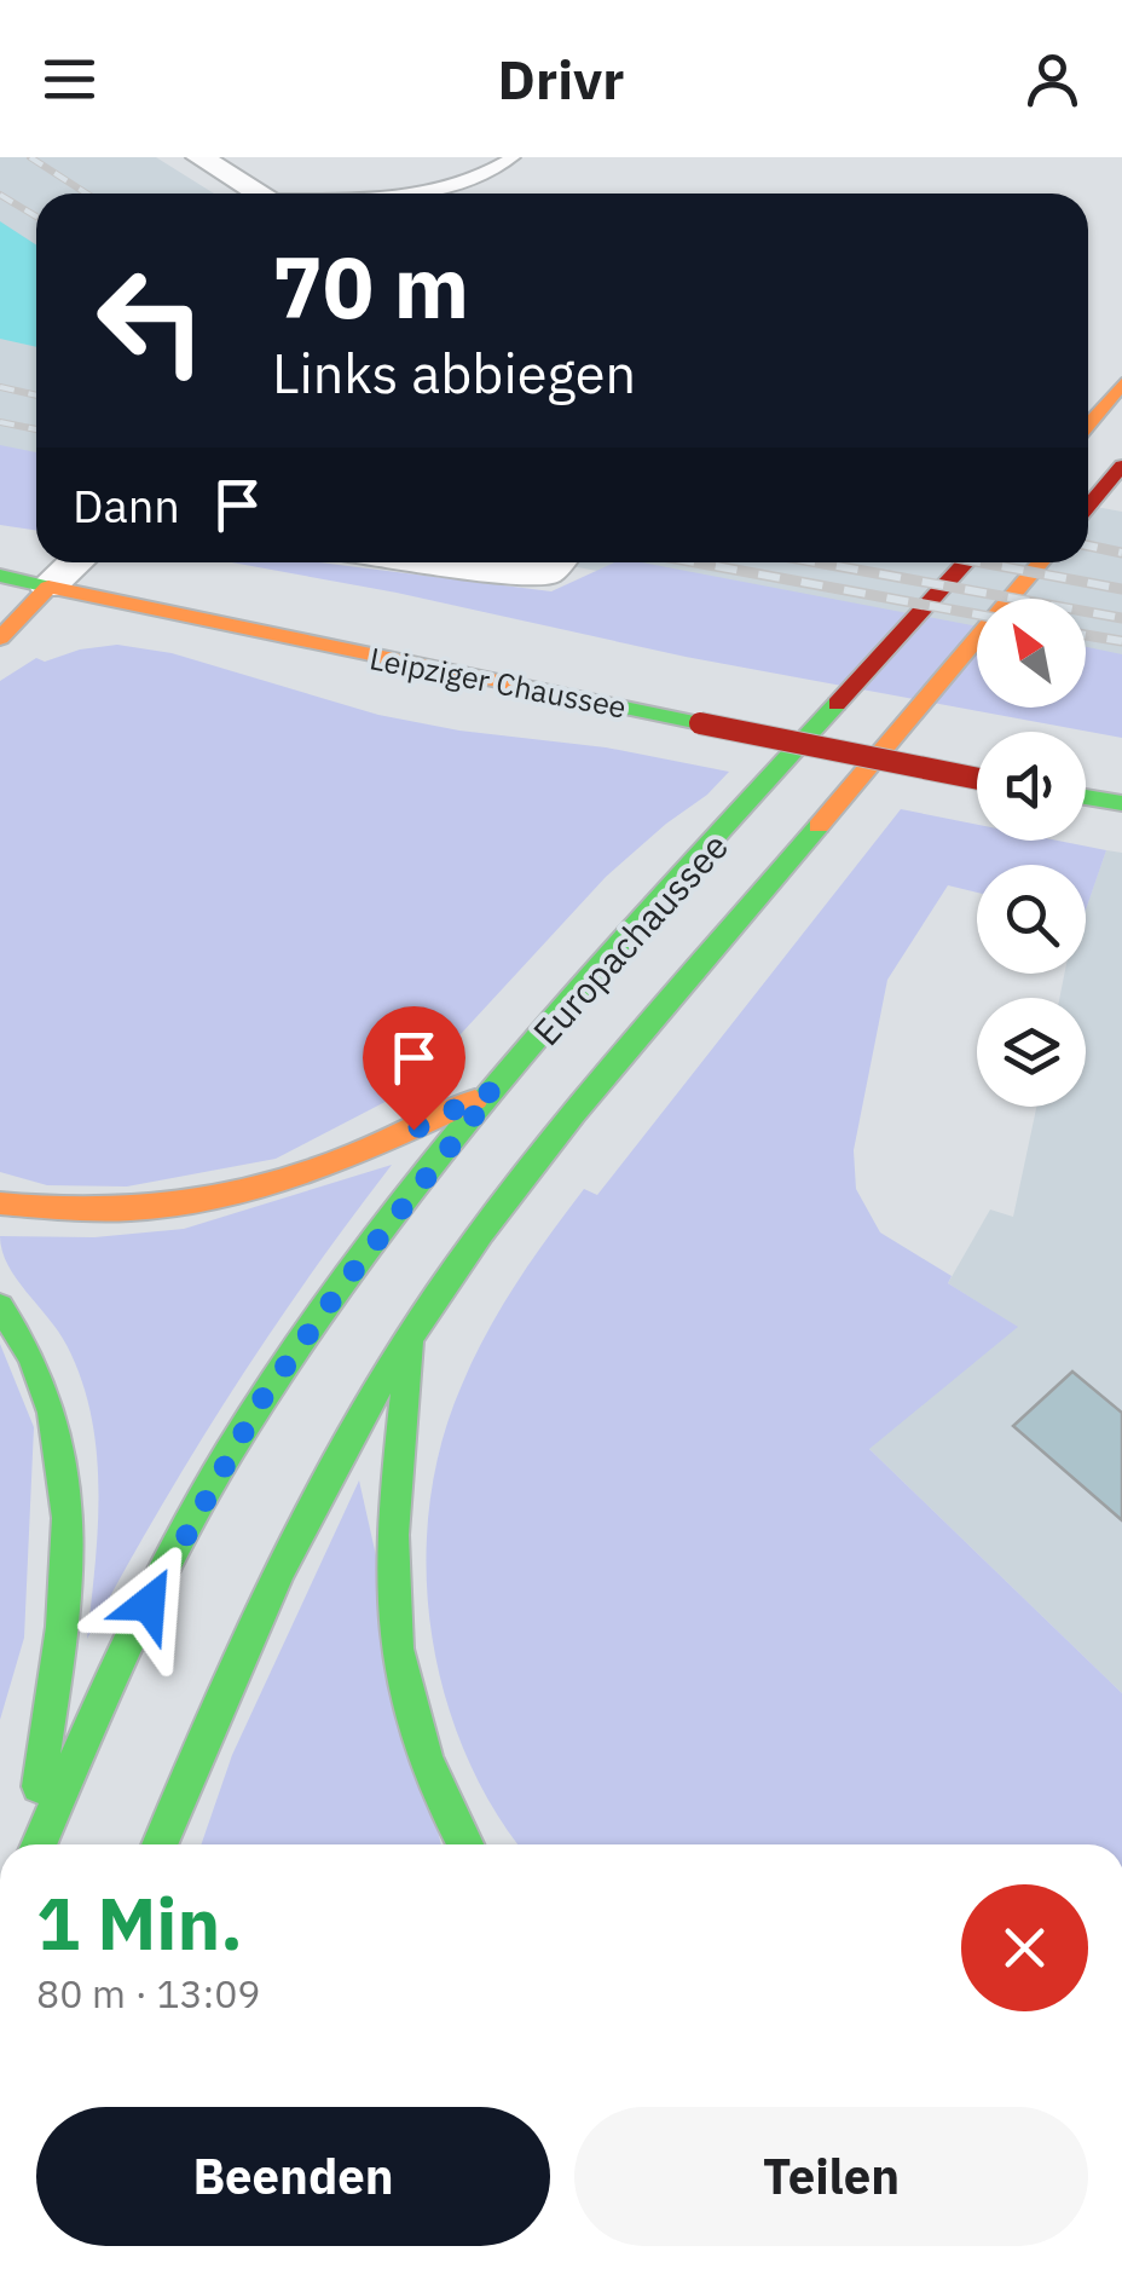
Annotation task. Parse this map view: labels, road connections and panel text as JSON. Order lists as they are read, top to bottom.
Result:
{
  "streets": {
    "main road": ["Leipziger Chaussee", "Europachaussee"]
  },
  "north": "top left",
  "page": {
    "header": "Drivr",
    "turn": ["70 m", "Links abbiegen"],
    "then": "Dann",
    "heading": ["1 Min.", "80 m · 13:09"],
    "buttons": ["Beenden", "Teilen"]
  }
}
